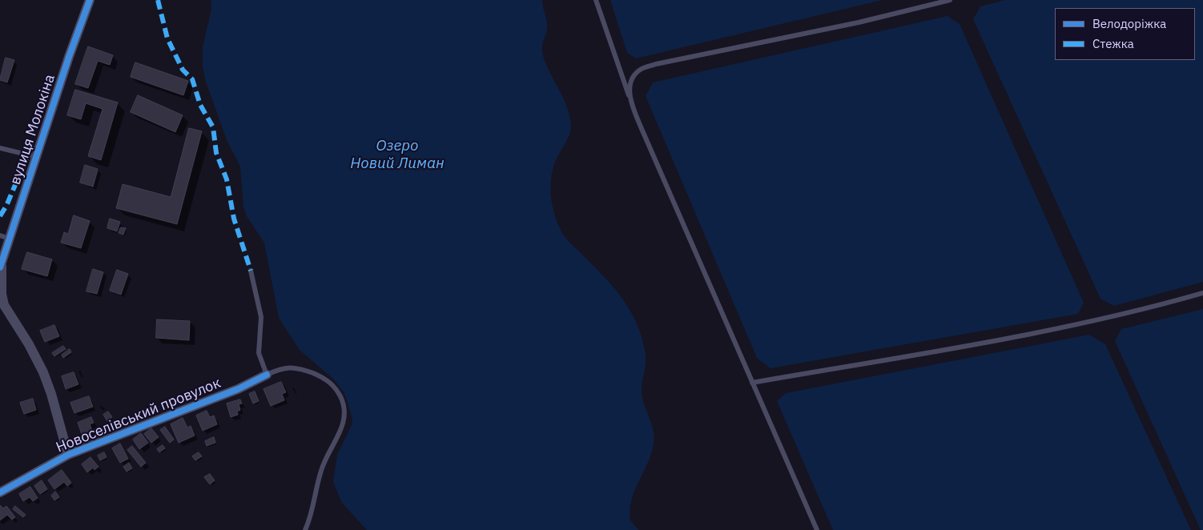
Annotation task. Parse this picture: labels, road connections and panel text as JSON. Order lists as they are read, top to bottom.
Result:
{
  "streets": {
    "street": ["вулиця Молокіна", "Новоселівський провулок"]
  },
  "crossings": [
    ["вулиця Молокіна", "Новоселівський провулок"]
  ],
  "water": ["Озеро Новий Лиман"],
  "legend": ["Велодоріжка", "Стежка"]
}
